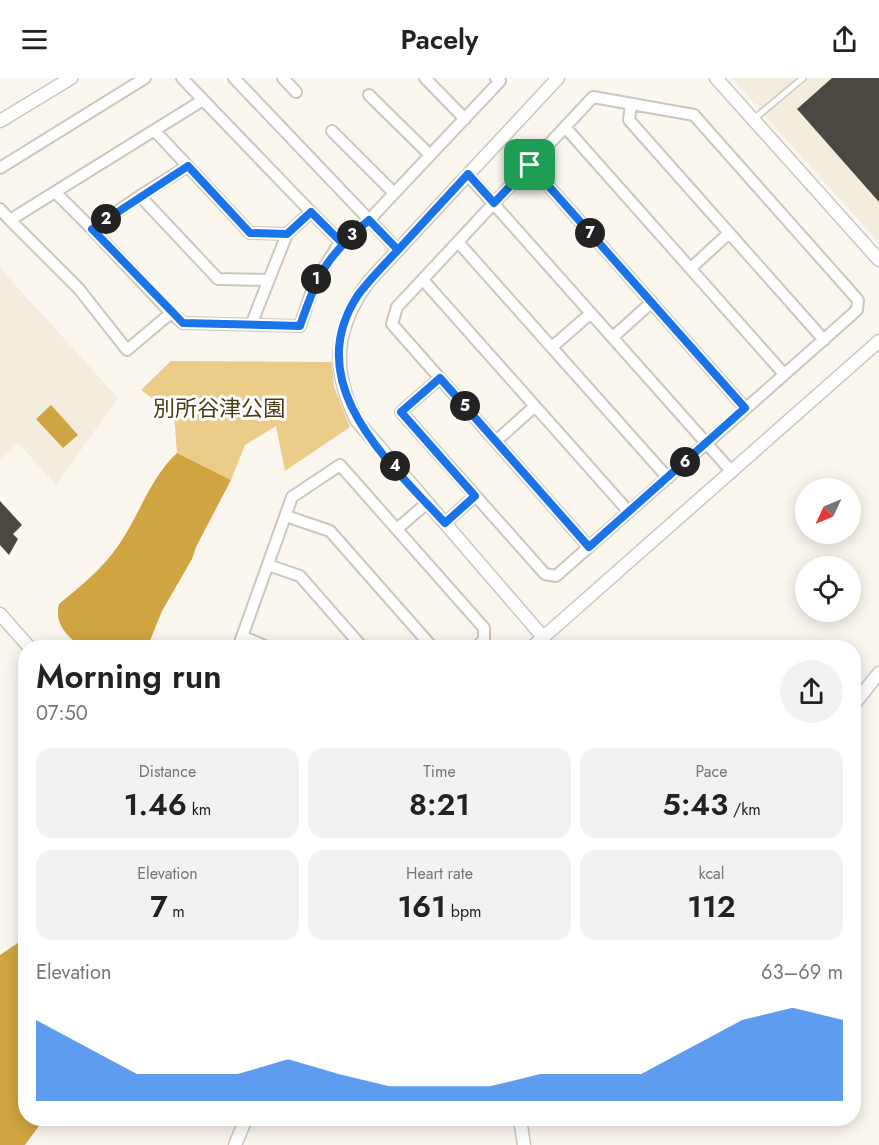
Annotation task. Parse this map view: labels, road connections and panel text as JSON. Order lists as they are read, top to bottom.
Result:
{
  "parks": ["別所谷津公園"],
  "north": "bottom left",
  "page": {
    "header": "Pacely",
    "pins": [
      "2",
      "7",
      "3",
      "1",
      "5",
      "6",
      "4"
    ],
    "heading": ["Morning run", "07:50"],
    "stats": [
      ["Distance", "1.46 km"],
      ["Time", "8:21"],
      ["Pace", "5:43 /km"],
      ["Elevation", "7 m"],
      ["Heart rate", "161 bpm"],
      ["kcal", "112"]
    ],
    "chart": ["Elevation", "63–69 m"]
  }
}
